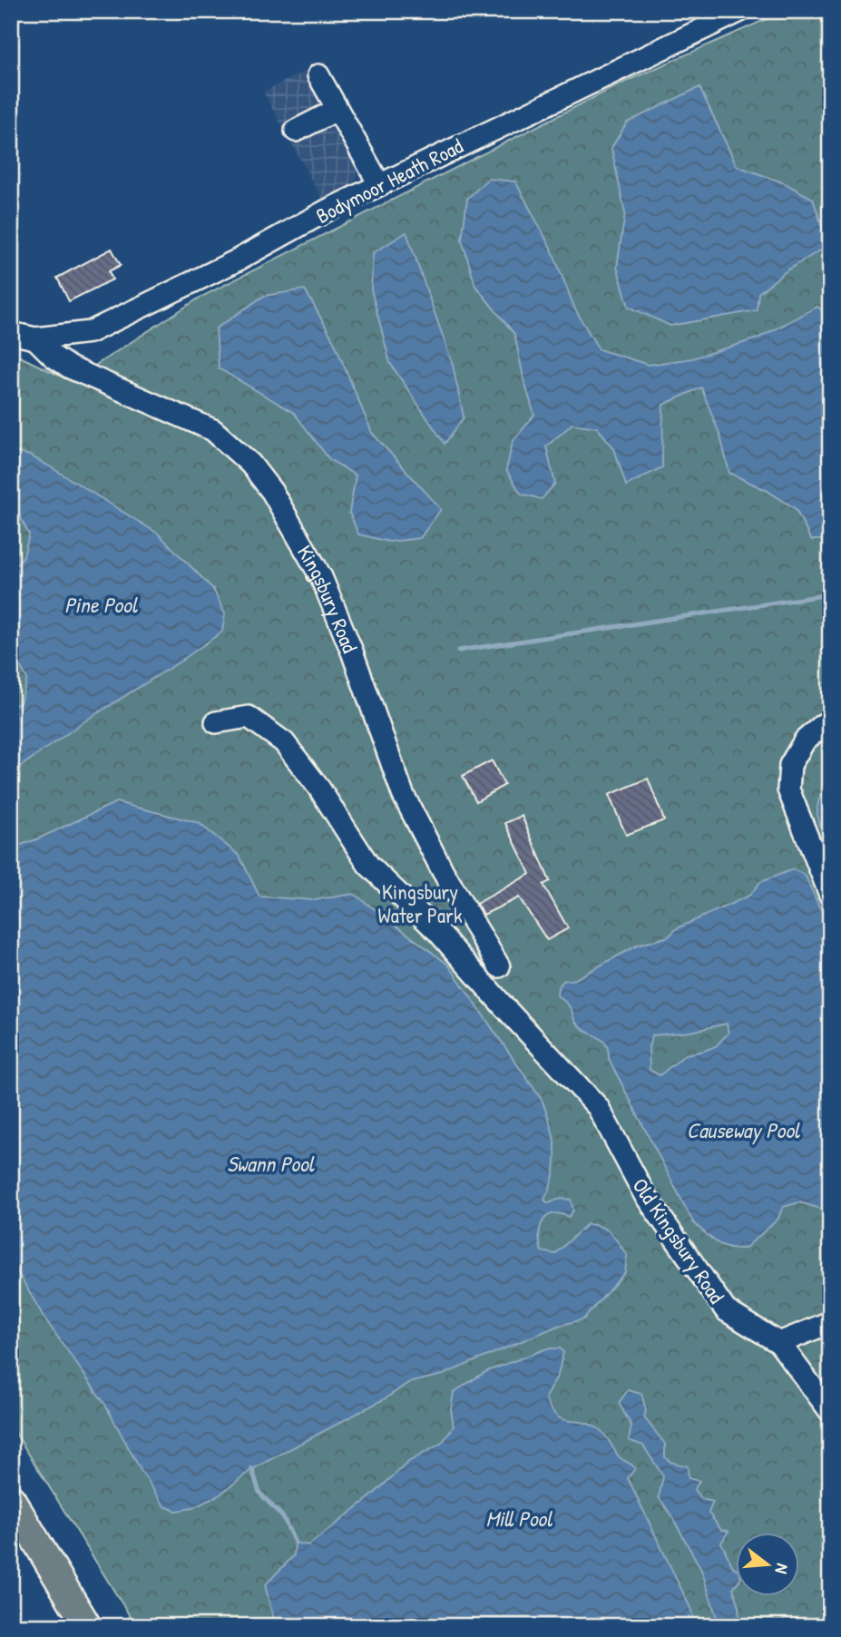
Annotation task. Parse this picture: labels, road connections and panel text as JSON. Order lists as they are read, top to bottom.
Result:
{
  "streets": {
    "street": ["Bodymoor Heath Road", "Kingsbury Road", "Old Kingsbury Road"]
  },
  "crossings": [
    ["Bodymoor Heath Road", "Kingsbury Road"]
  ],
  "water": [
    "Pine Pool",
    "Causeway Pool",
    "Swann Pool",
    "Mill Pool"
  ],
  "parks": ["Kingsbury Water Park"],
  "north": "right"
}
